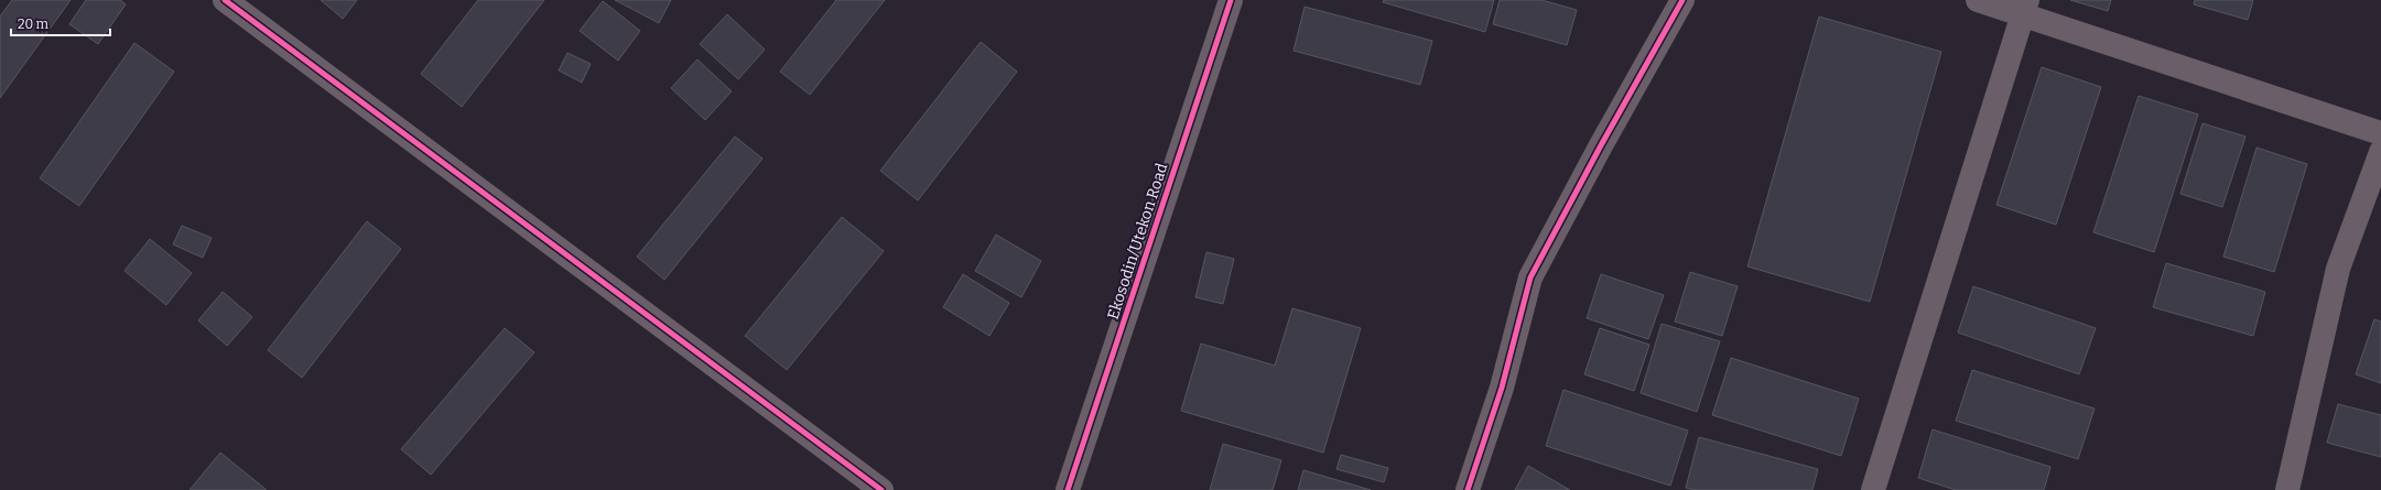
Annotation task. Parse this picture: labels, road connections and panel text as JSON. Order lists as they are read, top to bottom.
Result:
{
  "streets": {
    "street": ["Ekosodin/Utekon Road"]
  },
  "scale_bar": "20 m"
}
